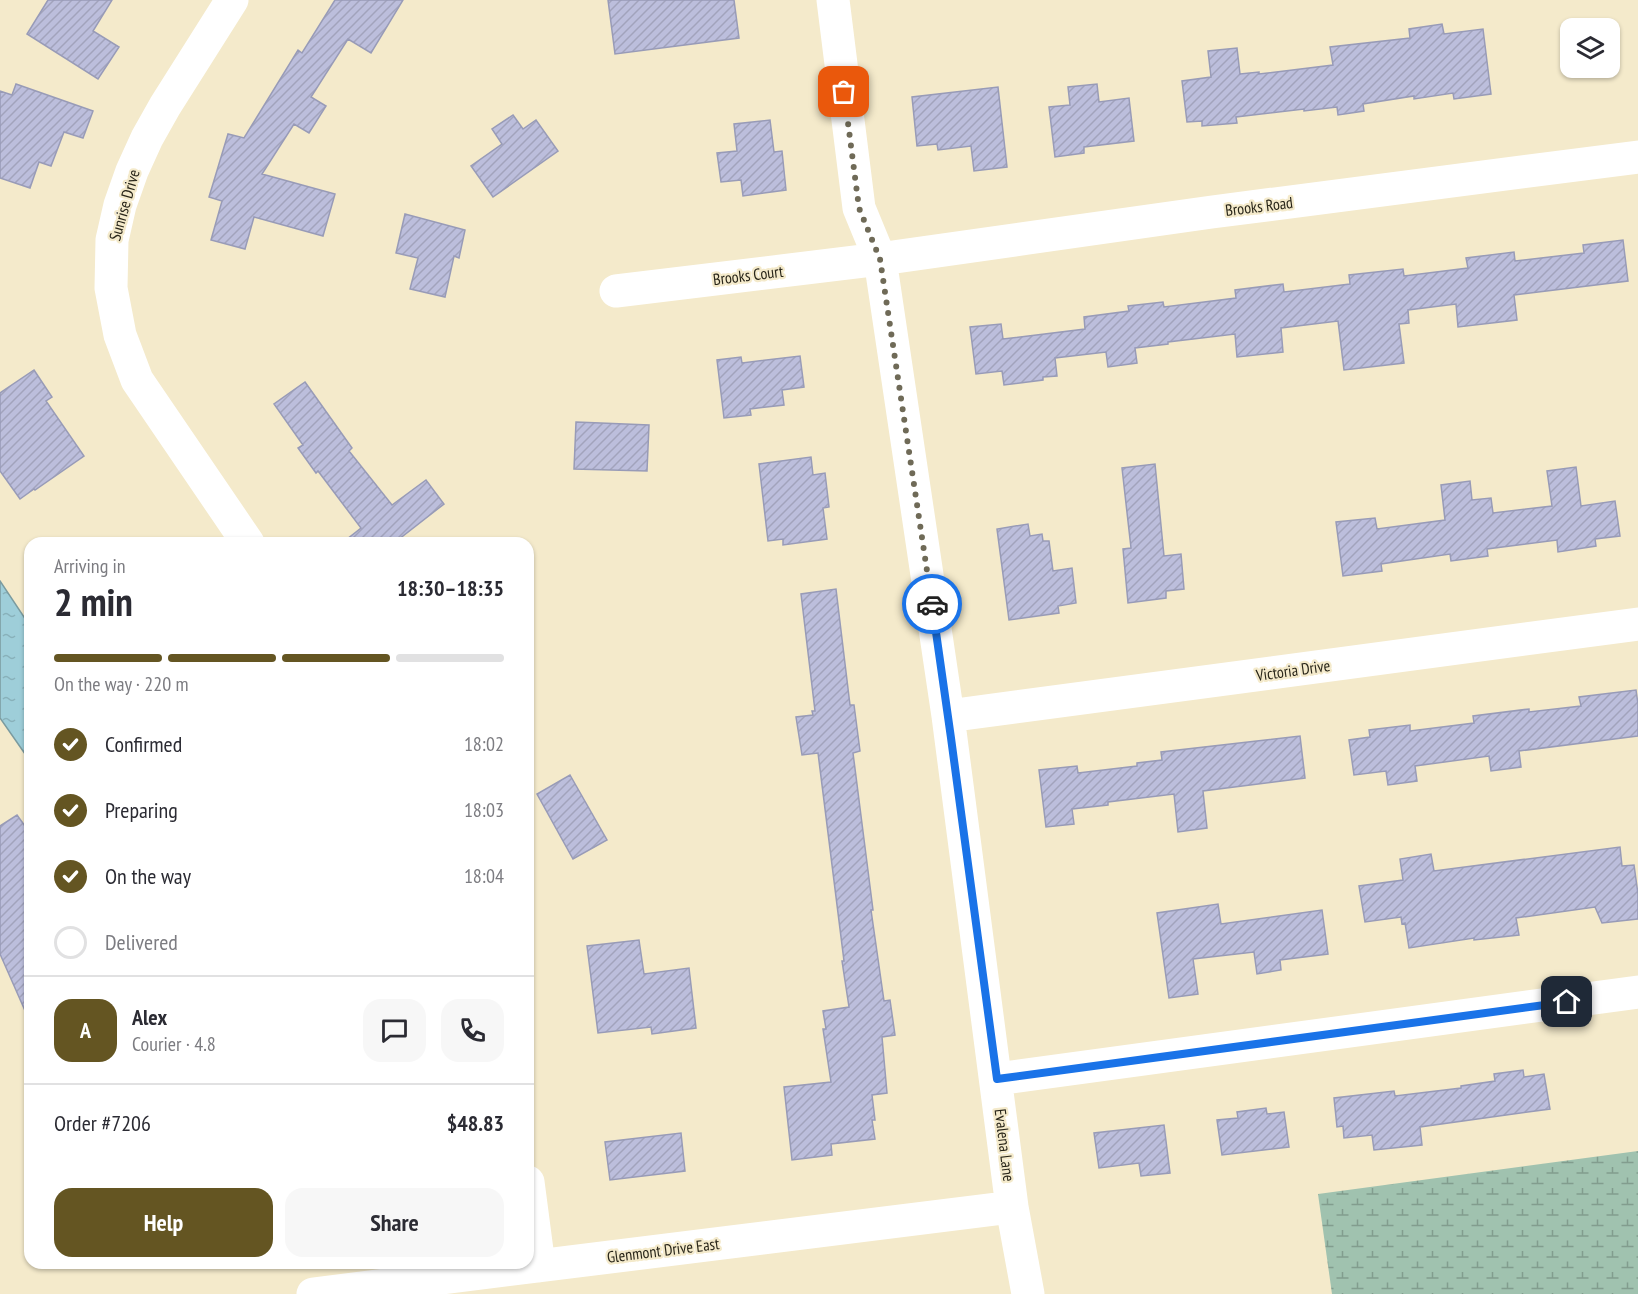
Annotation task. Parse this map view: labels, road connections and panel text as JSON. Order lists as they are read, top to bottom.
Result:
{
  "streets": {
    "street": [
      "Sunrise Drive",
      "Brooks Road",
      "Brooks Court",
      "Victoria Drive",
      "Evalena Lane",
      "Glenmont Drive East"
    ]
  },
  "crossings": [
    ["Brooks Road", "Brooks Court"],
    ["Brooks Road", "Evalena Lane"],
    ["Brooks Court", "Evalena Lane"],
    ["Victoria Drive", "Evalena Lane"],
    ["Evalena Lane", "Glenmont Drive East"]
  ],
  "page": {
    "heading": ["2 min", "Arriving in", "18:30–18:35"],
    "panel": [
      "Alex",
      "Courier · 4.8",
      "Order #7206",
      "$48.83"
    ],
    "bar": "On the way · 220 m",
    "list": [
      ["Confirmed", "18:02"],
      ["Preparing", "18:03"],
      ["On the way", "18:04"],
      "Delivered"
    ],
    "round": "A",
    "buttons": ["Help", "Share"]
  }
}
